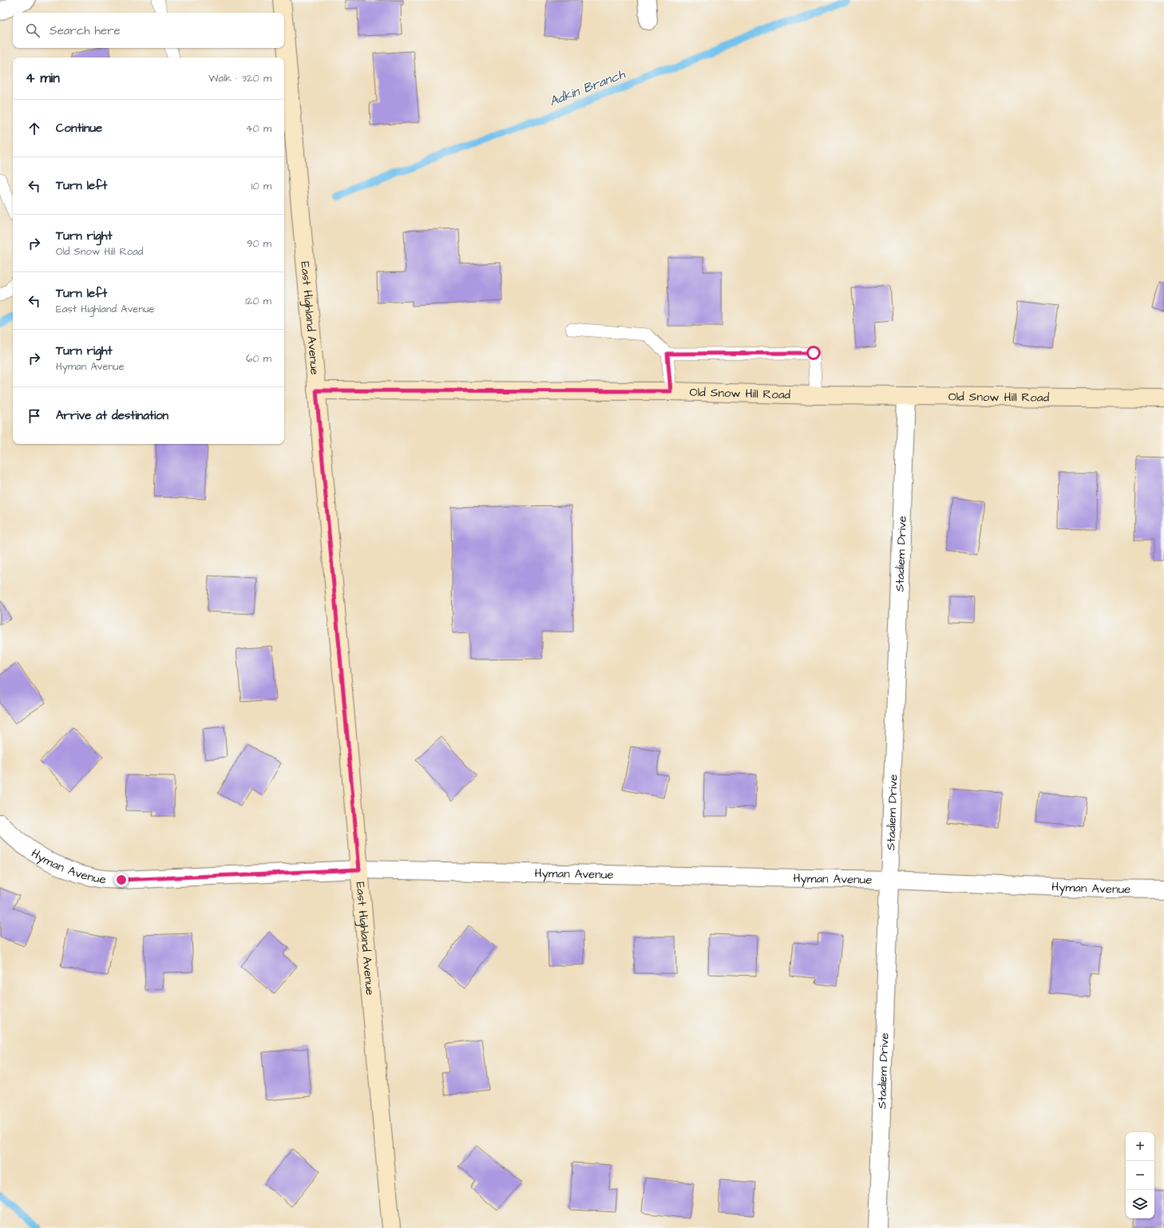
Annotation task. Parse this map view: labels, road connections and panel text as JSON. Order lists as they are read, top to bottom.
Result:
{
  "streets": {
    "street": [
      "East Highland Avenue",
      "Old Snow Hill Road",
      "Stadiem Drive",
      "Hyman Avenue"
    ]
  },
  "crossings": [
    ["East Highland Avenue", "Old Snow Hill Road"],
    ["East Highland Avenue", "Hyman Avenue"],
    ["Old Snow Hill Road", "Stadiem Drive"],
    ["Stadiem Drive", "Hyman Avenue"]
  ],
  "water": ["Adkin Branch"],
  "page": {
    "search": "Search here",
    "heading": ["4 min", "Walk · 320 m"],
    "list": [
      ["Continue", "40 m"],
      ["Turn left", "10 m"],
      ["Turn right", "Old Snow Hill Road", "90 m"],
      ["Turn left", "East Highland Avenue", "120 m"],
      ["Turn right", "Hyman Avenue", "60 m"],
      "Arrive at destination"
    ],
    "map_buttons": ["+", "−"]
  }
}
